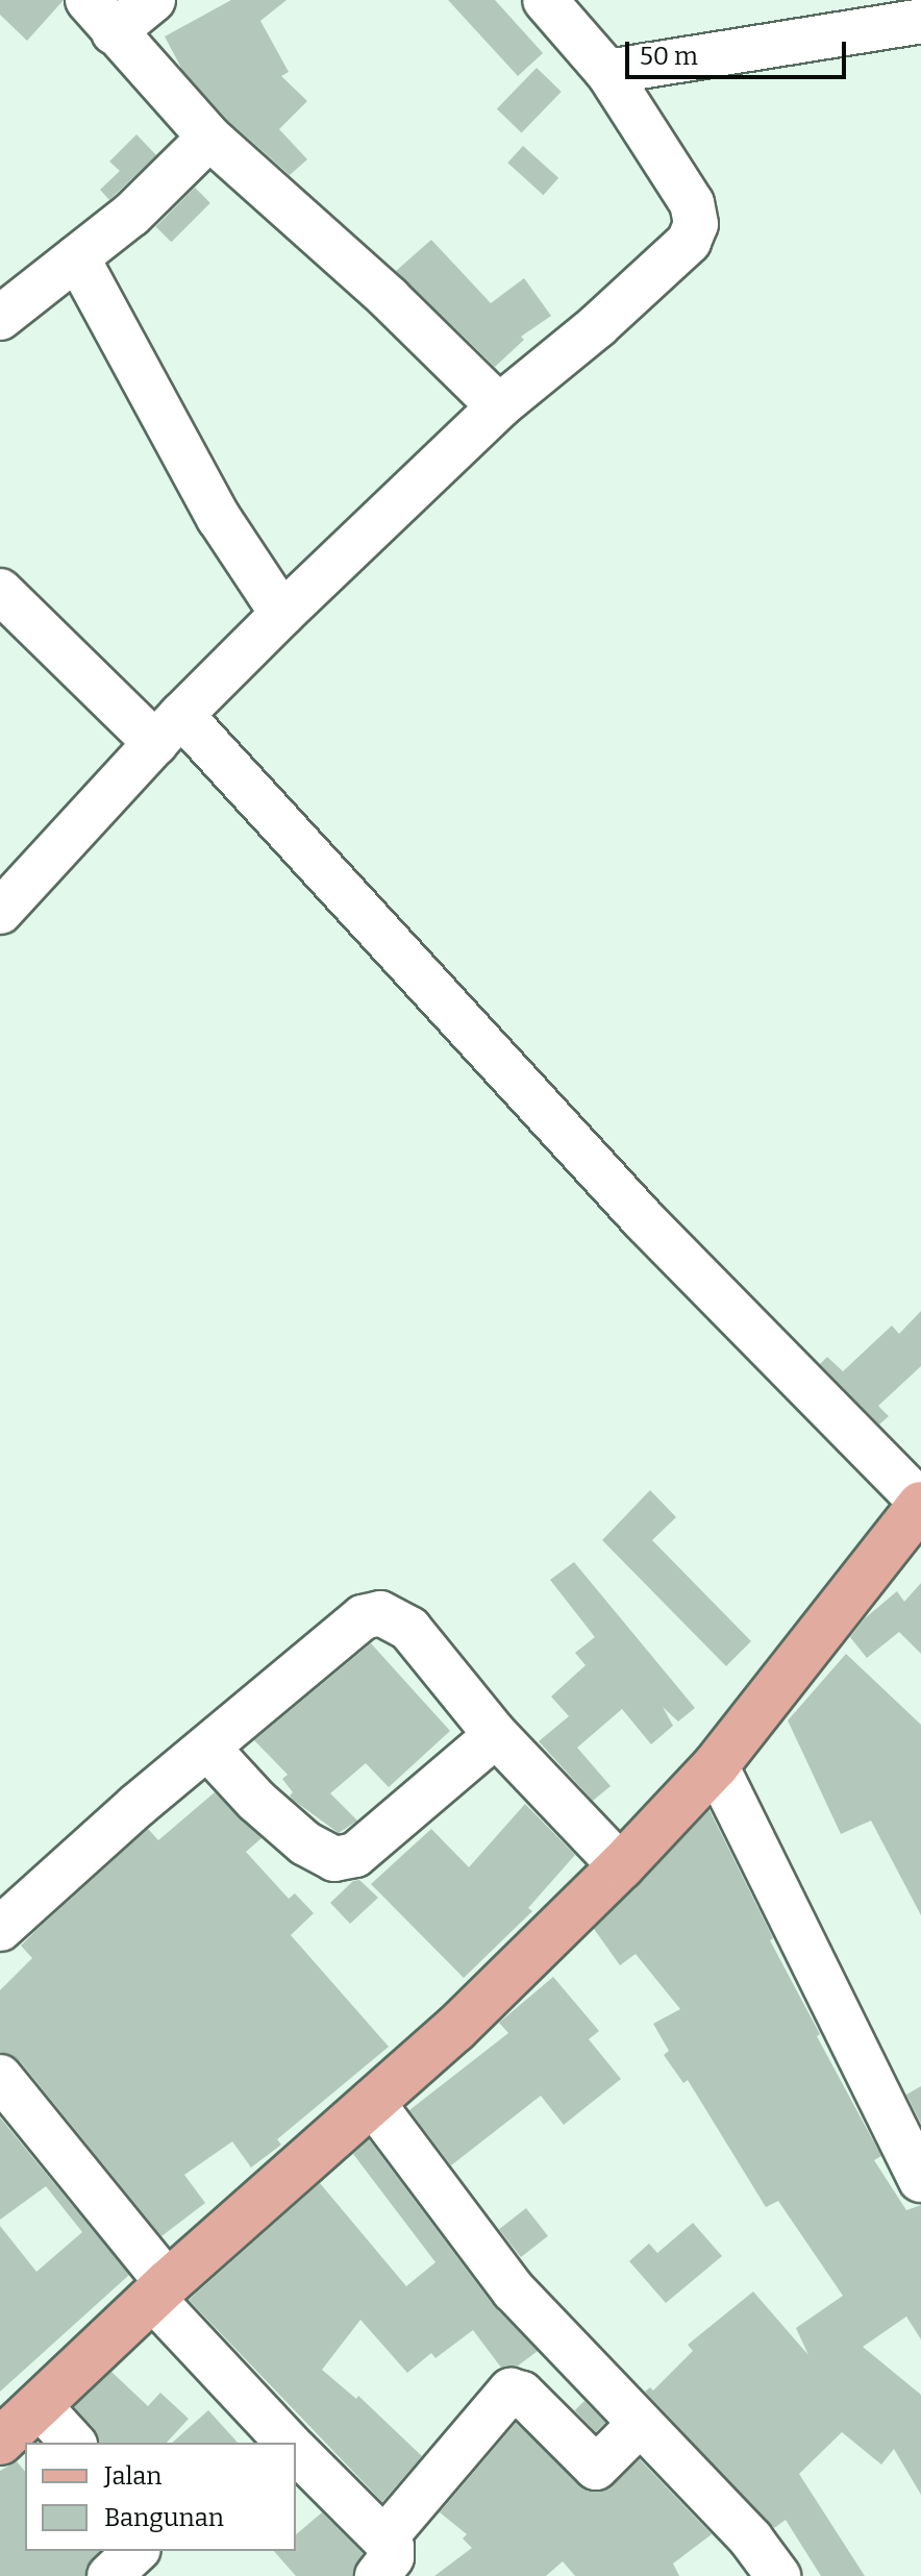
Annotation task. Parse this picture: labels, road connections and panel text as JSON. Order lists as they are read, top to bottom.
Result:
{
  "legend": ["Jalan", "Bangunan"],
  "scale_bar": "50 m"
}
